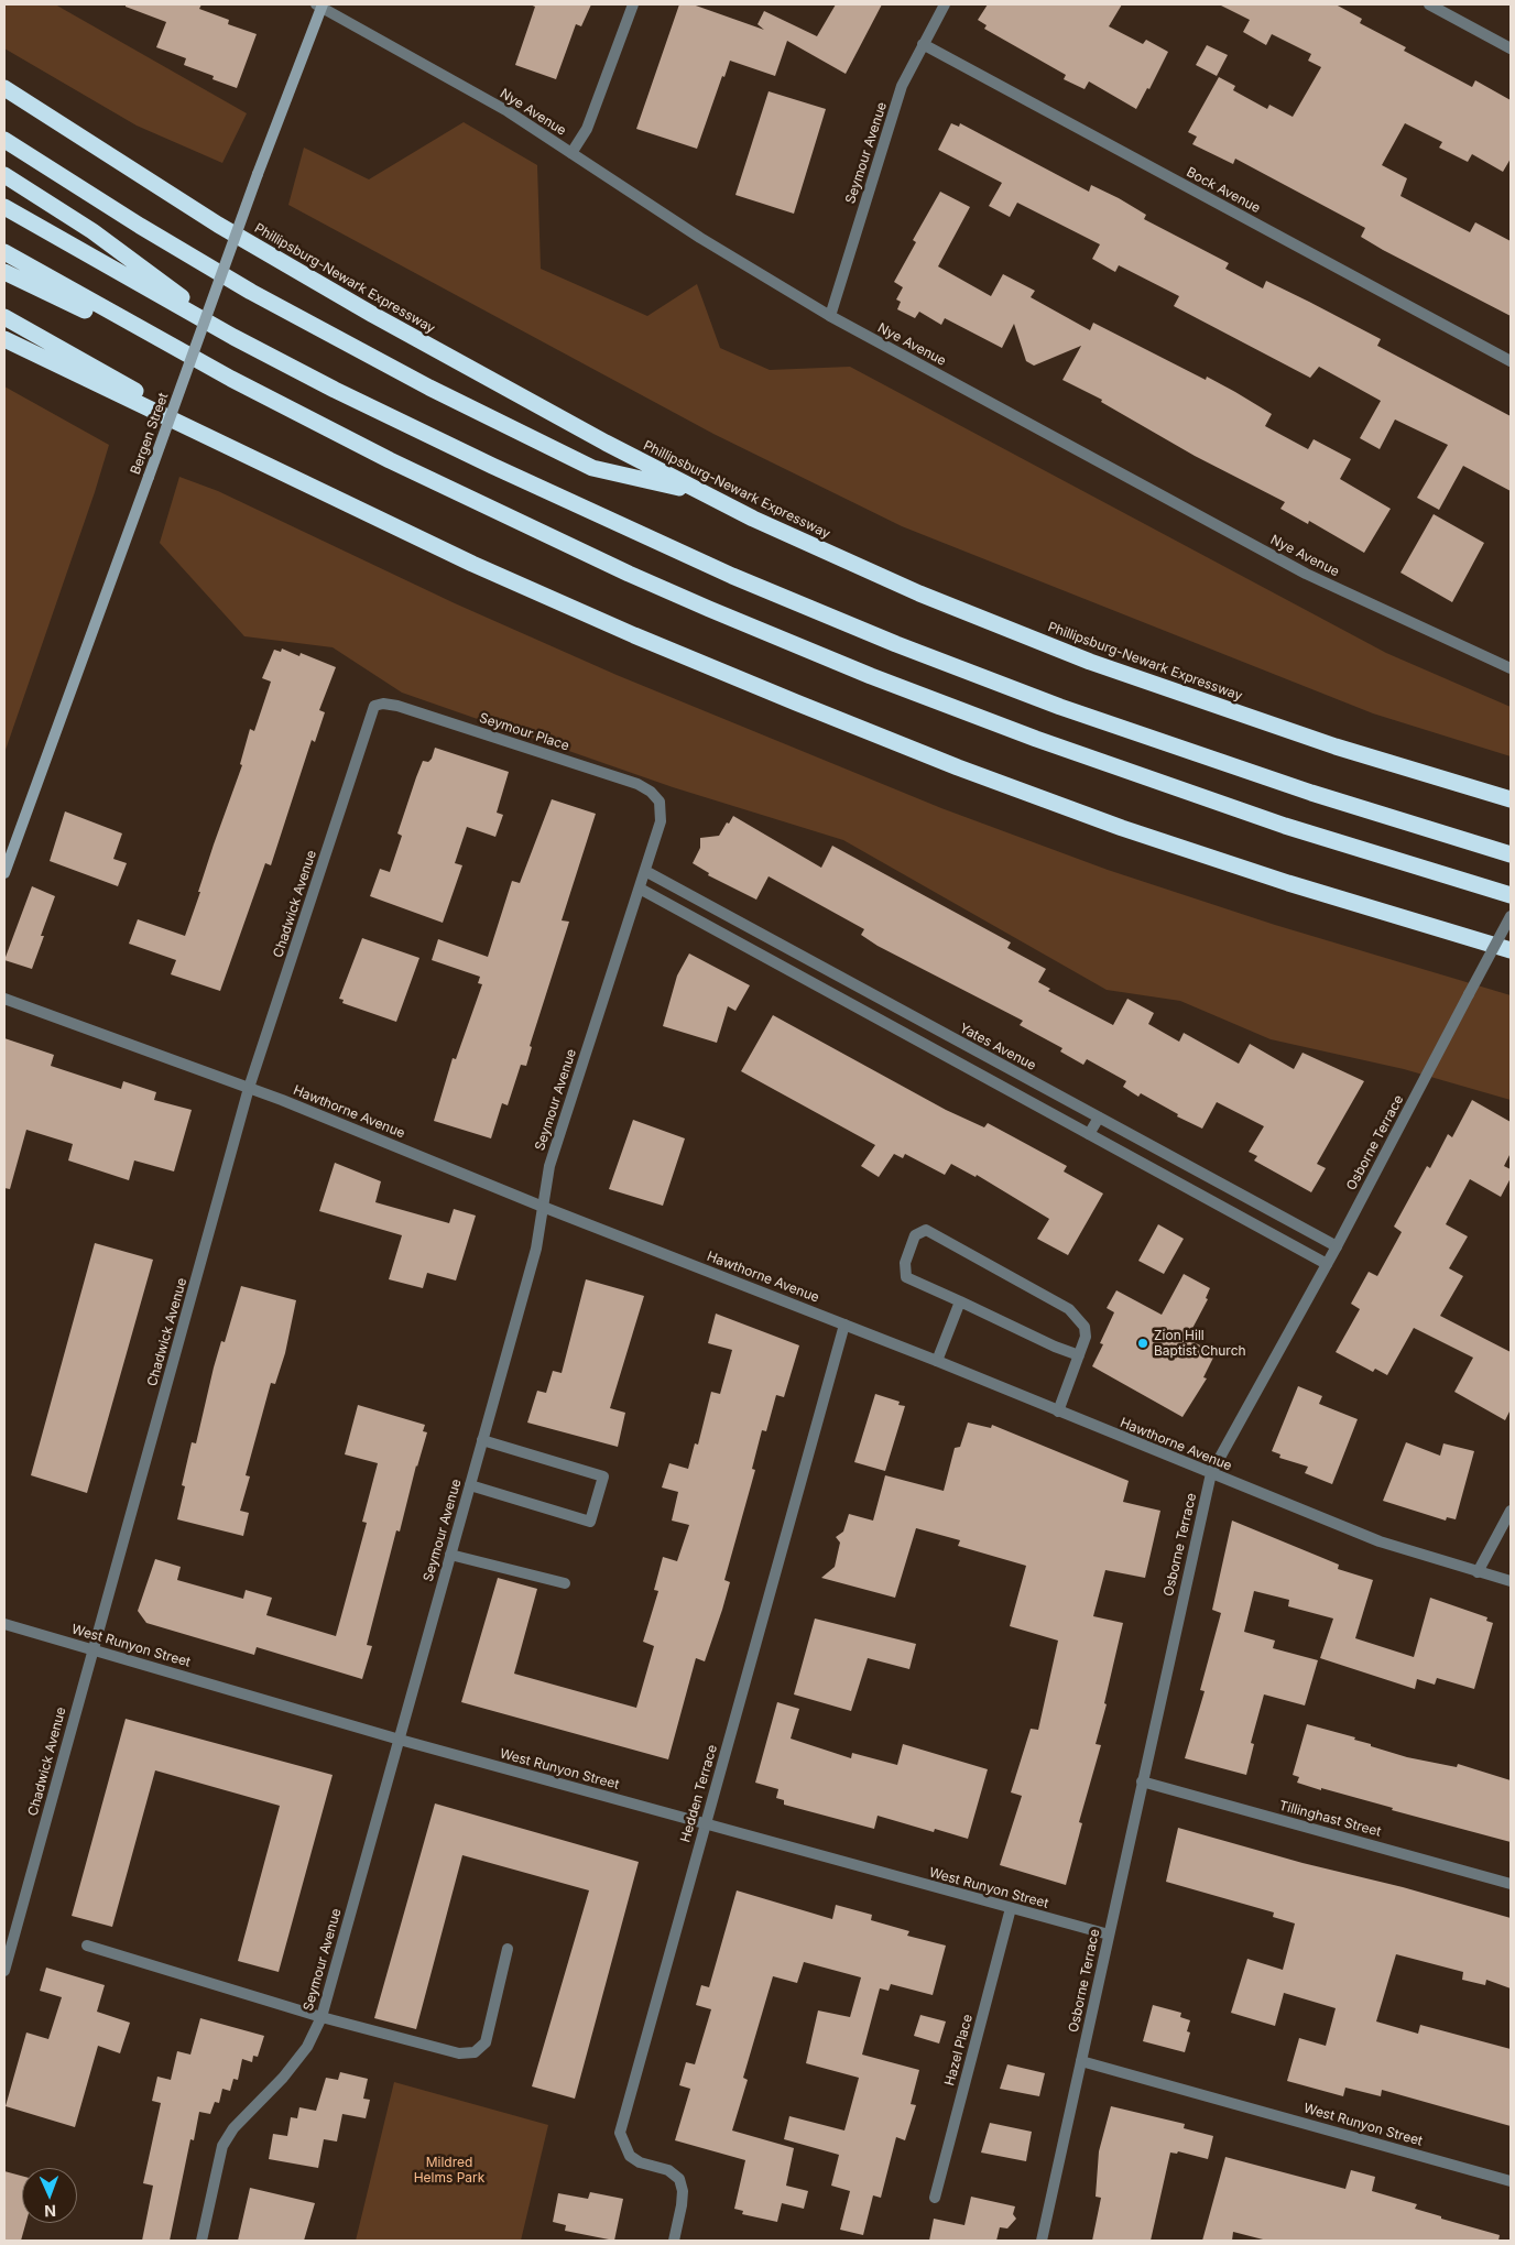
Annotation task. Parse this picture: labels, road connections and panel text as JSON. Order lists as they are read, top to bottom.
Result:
{
  "streets": {
    "highway": ["Phillipsburg-Newark Expressway"],
    "main road": ["Bergen Street"],
    "street": [
      "Nye Avenue",
      "Seymour Avenue",
      "Bock Avenue",
      "Seymour Place",
      "Chadwick Avenue",
      "Yates Avenue",
      "Hawthorne Avenue",
      "Osborne Terrace",
      "West Runyon Street",
      "Hedden Terrace",
      "Tillinghast Street",
      "Hazel Place"
    ]
  },
  "crossings": [
    ["Nye Avenue", "Seymour Avenue"],
    ["Nye Avenue", "Bergen Street"],
    ["Seymour Avenue", "Bock Avenue"],
    ["Seymour Avenue", "Seymour Place"],
    ["Seymour Avenue", "Yates Avenue"],
    ["Seymour Avenue", "Hawthorne Avenue"],
    ["Seymour Avenue", "West Runyon Street"],
    ["Seymour Place", "Chadwick Avenue"],
    ["Chadwick Avenue", "Hawthorne Avenue"],
    ["Chadwick Avenue", "West Runyon Street"],
    ["Yates Avenue", "Osborne Terrace"],
    ["Hawthorne Avenue", "Osborne Terrace"],
    ["Hawthorne Avenue", "Hedden Terrace"],
    ["Osborne Terrace", "West Runyon Street"],
    ["Osborne Terrace", "Tillinghast Street"],
    ["West Runyon Street", "Hedden Terrace"],
    ["West Runyon Street", "Hazel Place"]
  ],
  "parks": ["Mildred Helms Park"],
  "places": ["Zion Hill Baptist Church"],
  "north": "bottom"
}
